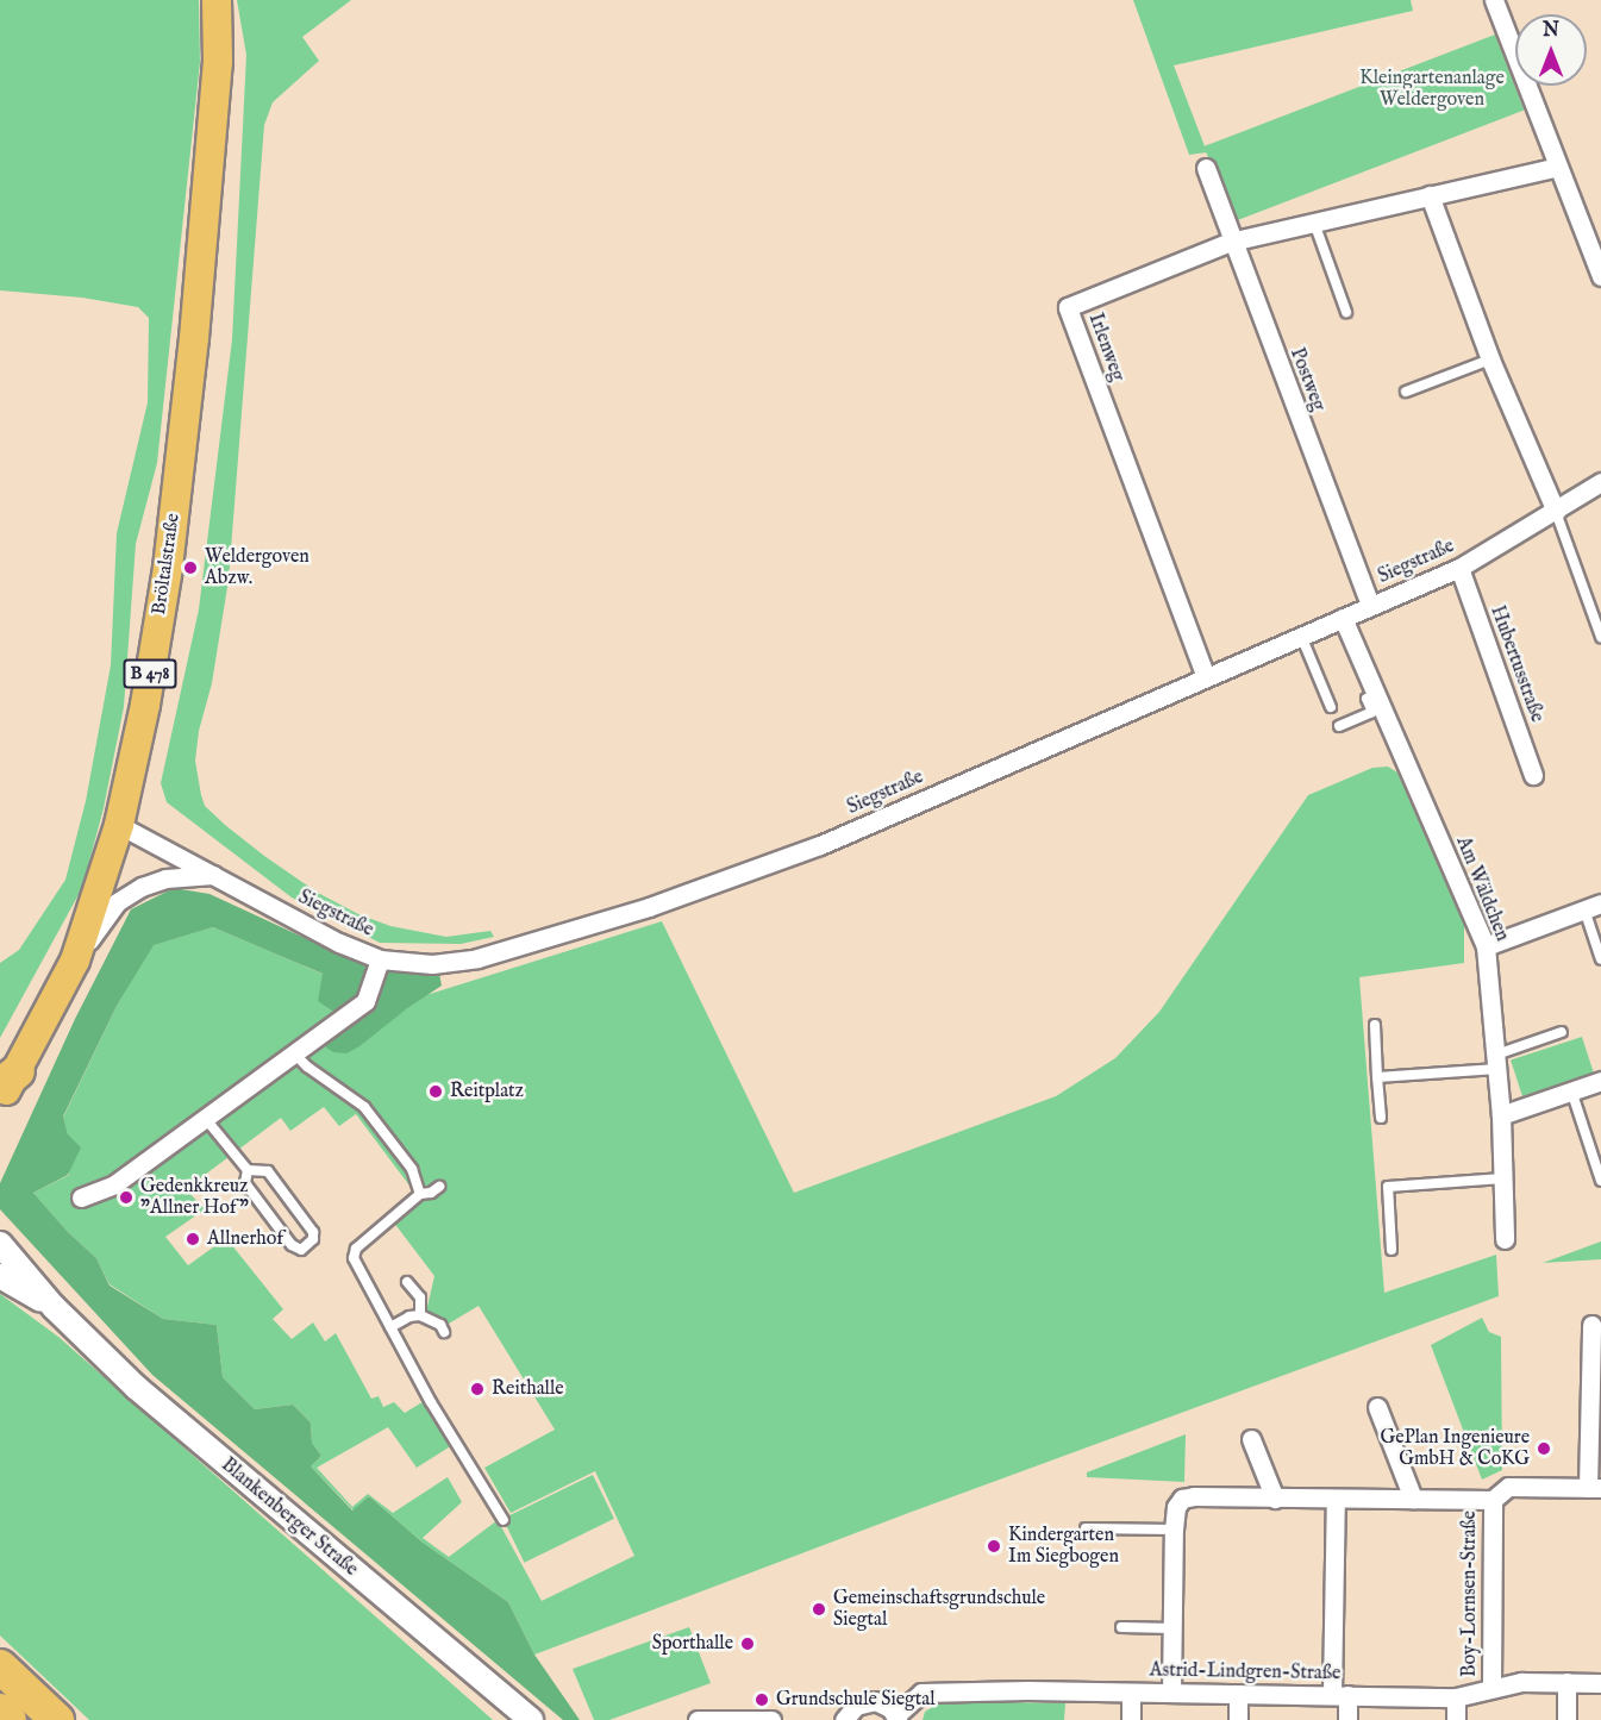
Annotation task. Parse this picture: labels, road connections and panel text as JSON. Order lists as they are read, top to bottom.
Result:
{
  "streets": {
    "main road": ["Bröltalstraße", "B 478"],
    "street": [
      "Irlenweg",
      "Postweg",
      "Siegstraße",
      "Hubertusstraße",
      "Am Wäldchen",
      "Blankenberger Straße",
      "Boy-Lornsen-Straße",
      "Astrid-Lindgren-Straße"
    ]
  },
  "crossings": [
    ["Irlenweg", "Postweg"],
    ["Irlenweg", "Siegstraße"],
    ["Postweg", "Siegstraße"],
    ["Siegstraße", "Bröltalstraße"],
    ["Siegstraße", "Hubertusstraße"],
    ["Siegstraße", "Am Wäldchen"],
    ["Boy-Lornsen-Straße", "Astrid-Lindgren-Straße"]
  ],
  "parks": ["Kleingartenanlage Weldergoven"],
  "places": [
    "Weldergoven Abzw.",
    "Reitplatz",
    "Gedenkkreuz \"Allner Hof\"",
    "Allnerhof",
    "Reithalle",
    "GePlan Ingenieure GmbH & CoKG",
    "Kindergarten Im Siegbogen",
    "Gemeinschaftsgrundschule Siegtal",
    "Sporthalle",
    "Grundschule Siegtal"
  ],
  "north": "top"
}
